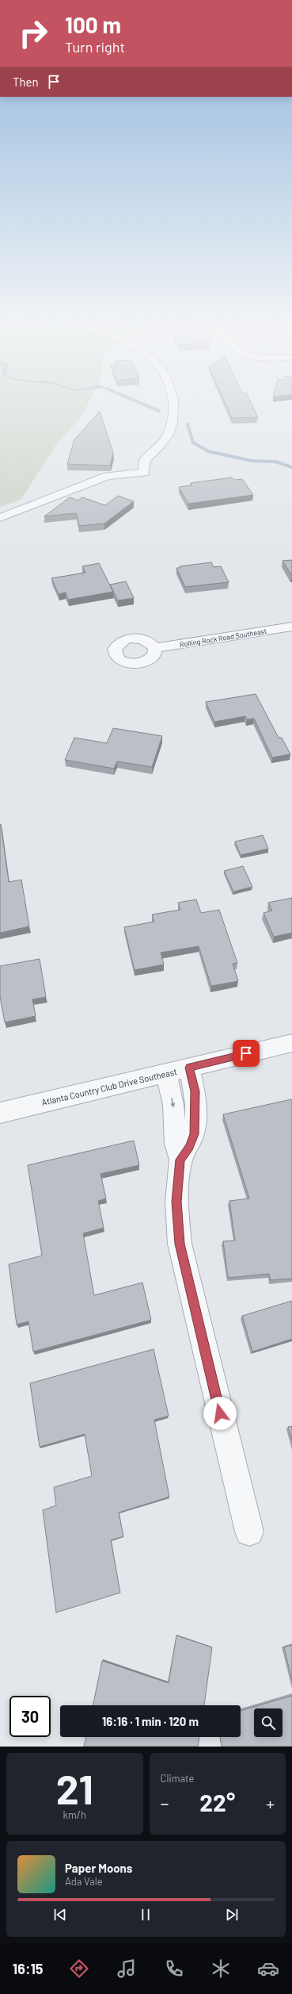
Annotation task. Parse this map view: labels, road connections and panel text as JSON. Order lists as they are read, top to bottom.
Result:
{
  "streets": {
    "street": ["Rolling Rock Road Southeast", "Atlanta Country Club Drive Southeast"]
  },
  "page": {
    "turn": ["100 m", "Turn right"],
    "then": "Then",
    "limit": "30",
    "trip": "16:16 · 1 min · 120 m",
    "tile": [
      ["21", "km/h"],
      "Climate"
    ],
    "heat": ["−", "22°", "+"],
    "song": ["Paper Moons", "Ada Vale"],
    "tabs": "16:15"
  }
}
